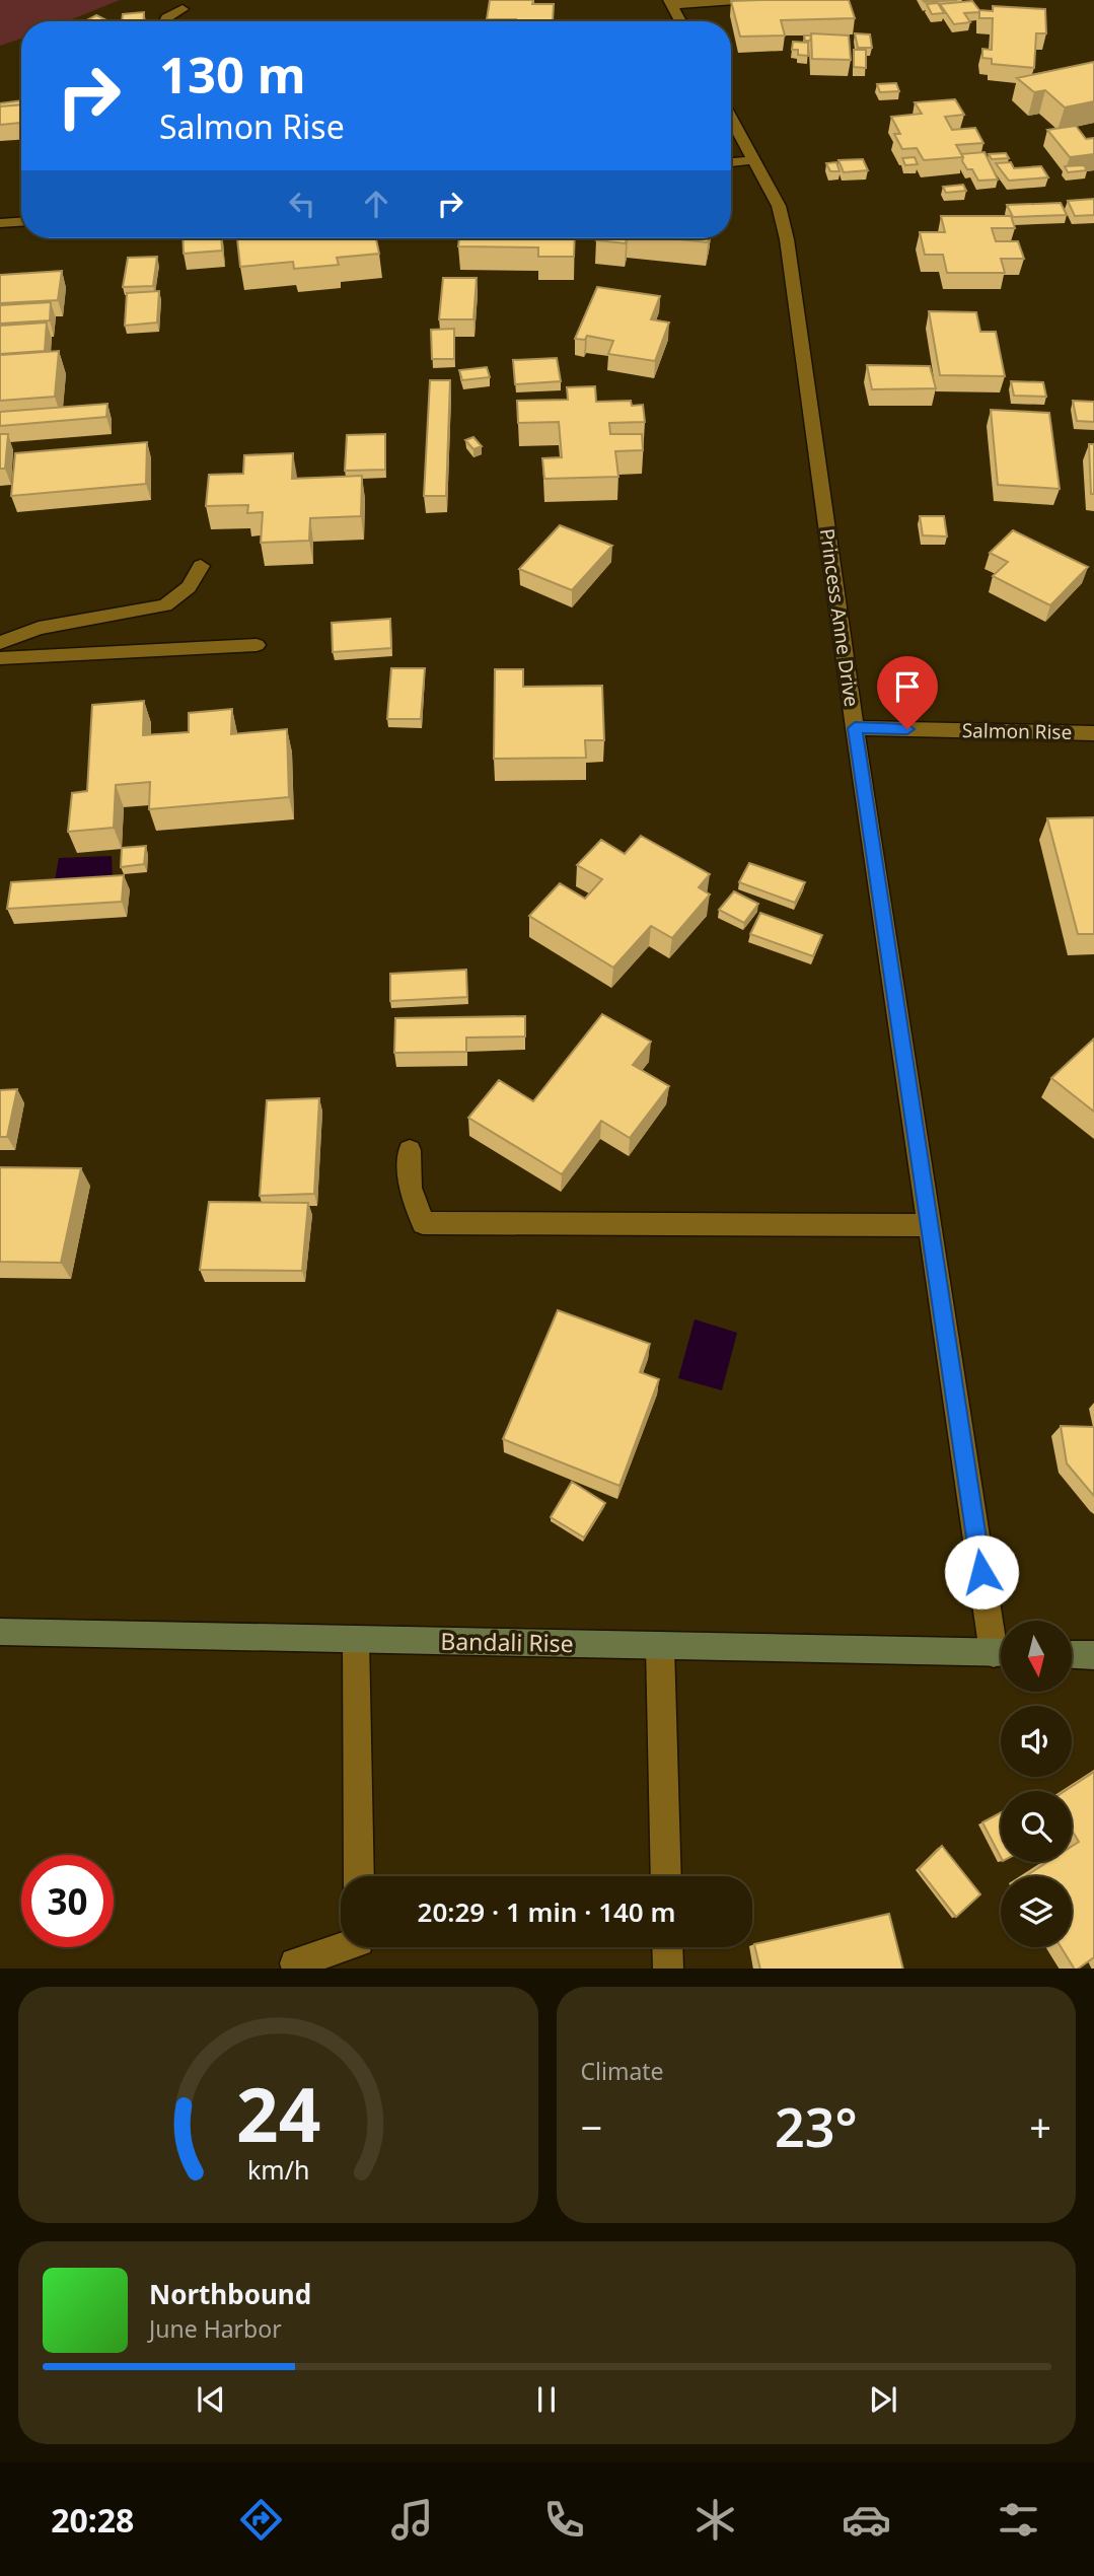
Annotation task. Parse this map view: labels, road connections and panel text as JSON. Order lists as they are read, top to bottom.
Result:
{
  "streets": {
    "street": ["Princess Anne Drive", "Salmon Rise", "Bandali Rise"]
  },
  "crossings": [
    ["Princess Anne Drive", "Salmon Rise"]
  ],
  "north": "bottom",
  "page": {
    "turn": ["130 m", "Salmon Rise"],
    "limit": "30",
    "trip": "20:29 · 1 min · 140 m",
    "tile": "Climate",
    "heat": ["−", "23°", "+"],
    "song": ["Northbound", "June Harbor"],
    "tabs": "20:28",
    "gauge": ["24", "km/h"]
  }
}
